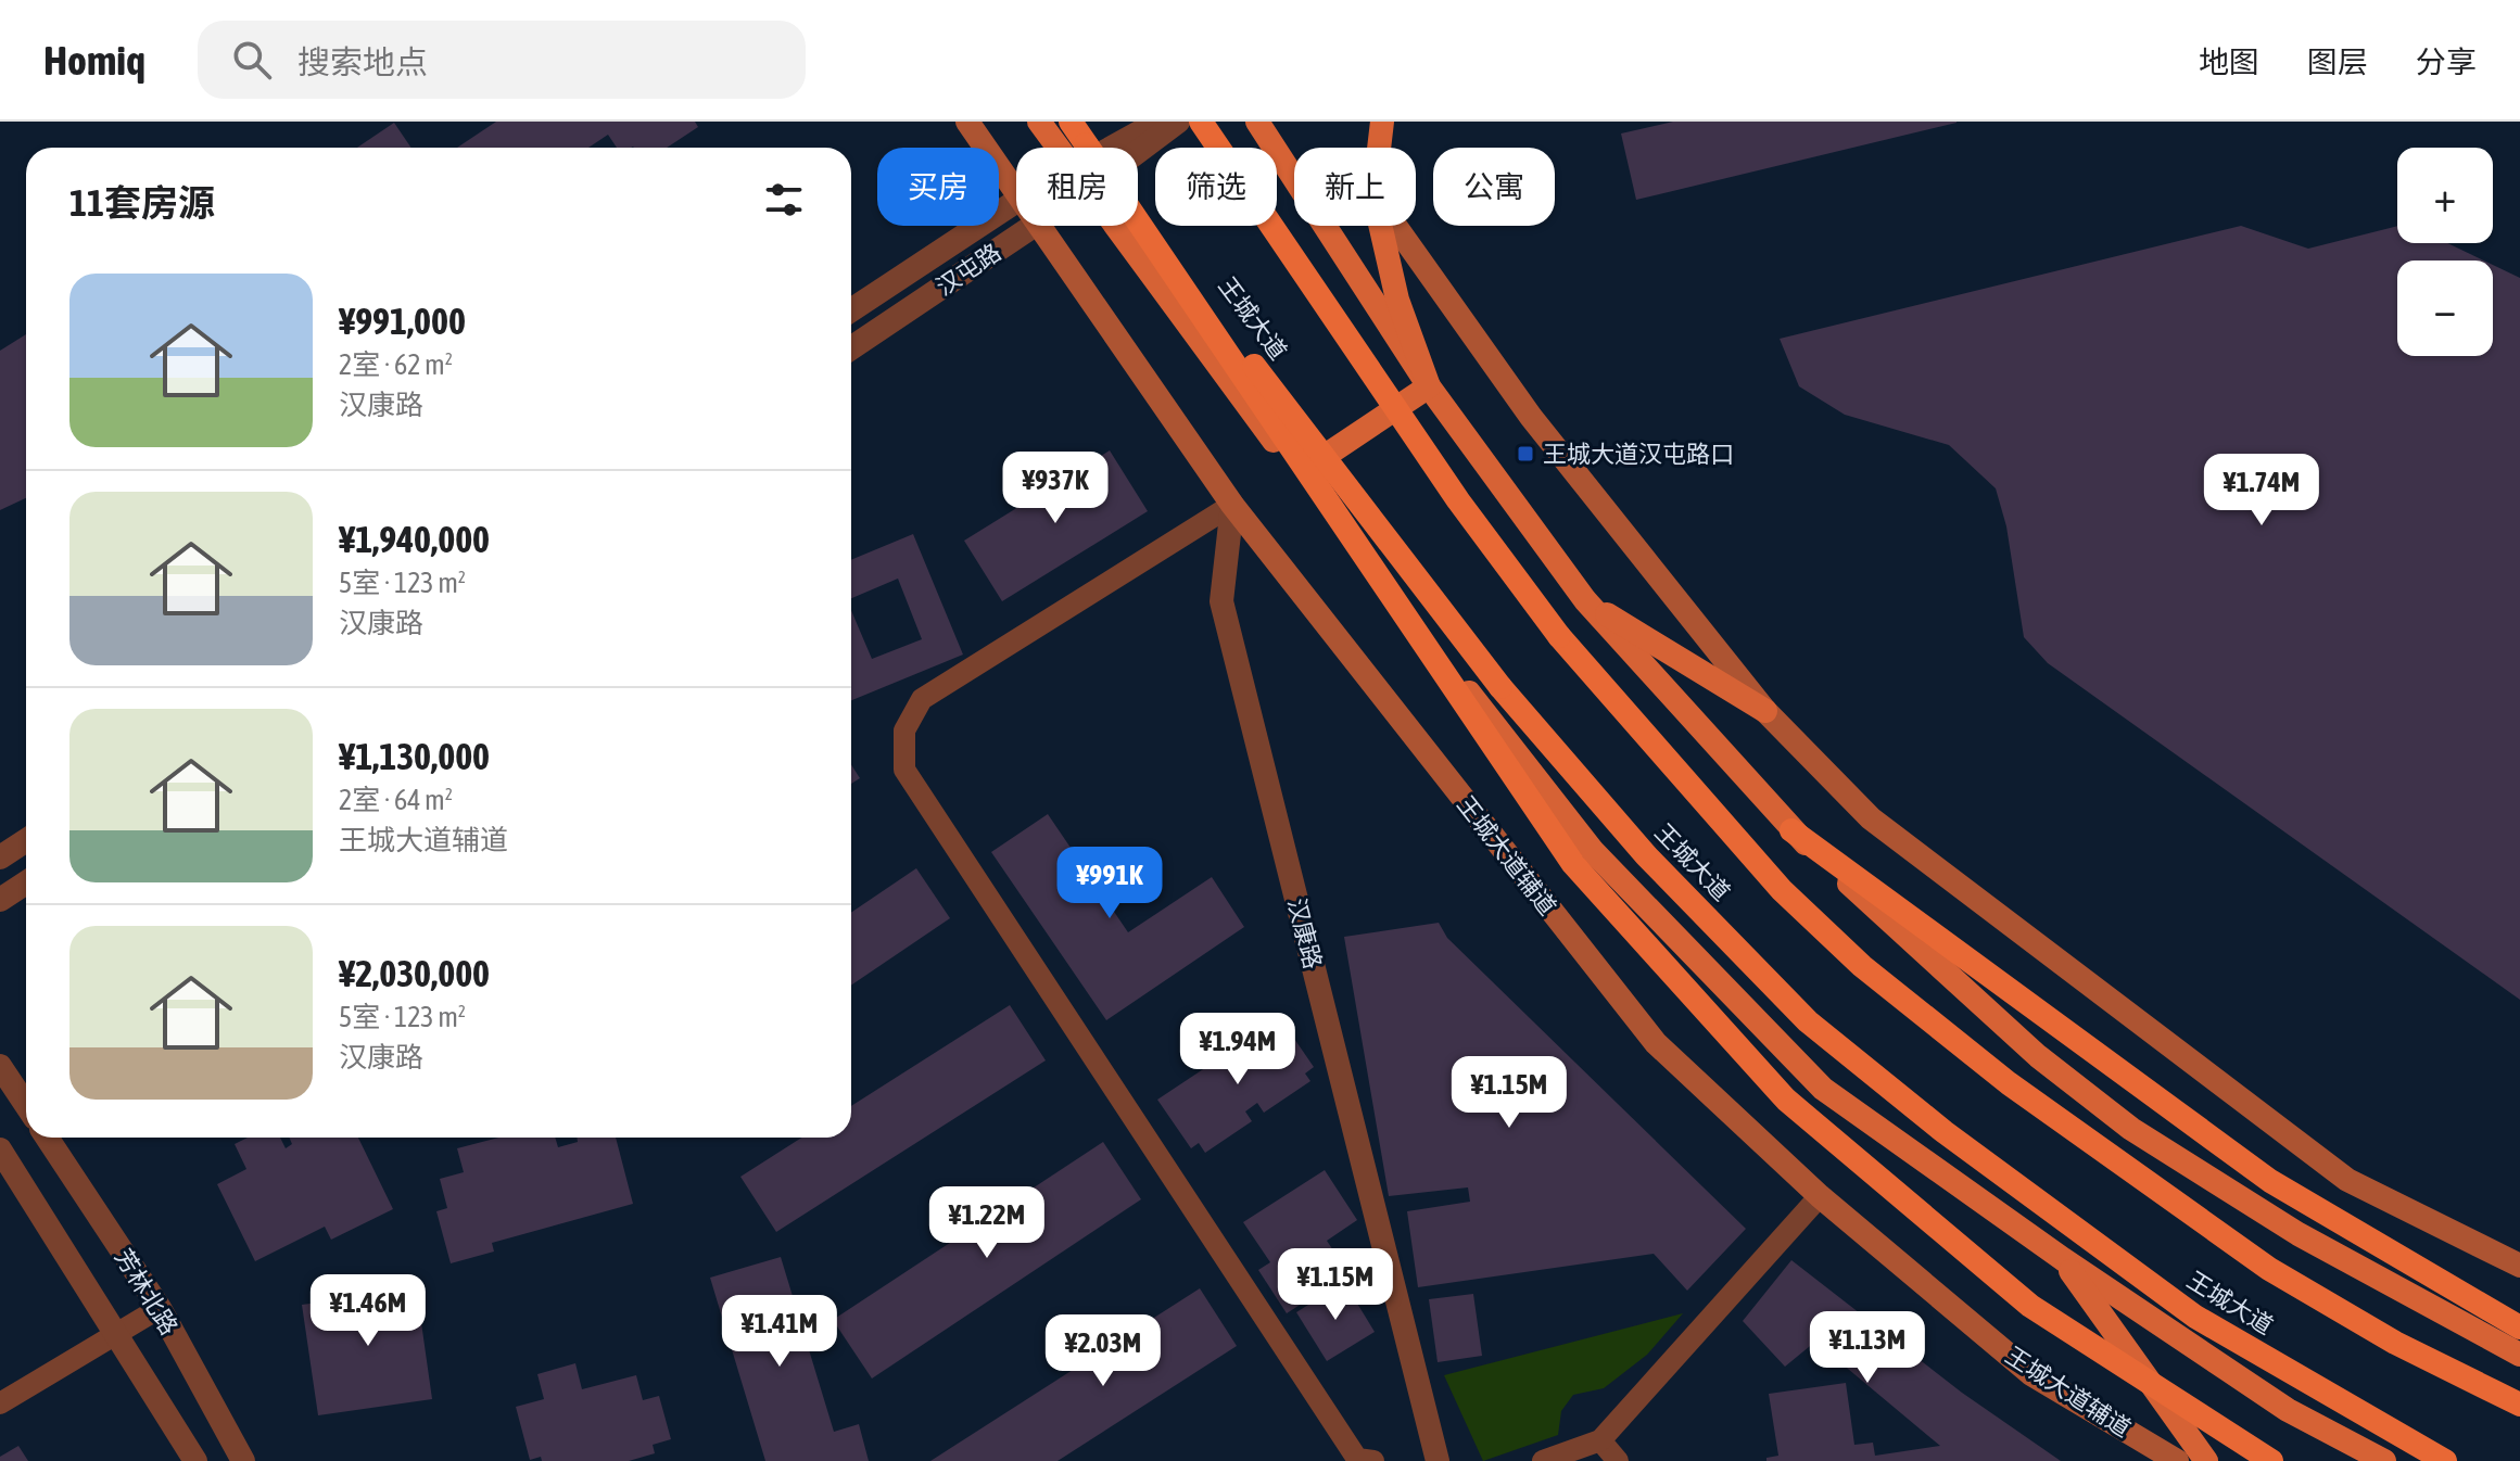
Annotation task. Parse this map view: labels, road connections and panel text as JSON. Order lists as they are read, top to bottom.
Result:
{
  "streets": {
    "highway": ["王城大道"],
    "main road": ["王城大道辅道"],
    "street": ["汉屯路", "汉康路", "芳林北路"]
  },
  "crossings": [
    ["王城大道辅道", "汉康路"]
  ],
  "places": {
    "transit": ["王城大道汉屯路口"]
  },
  "page": {
    "header": "Homiq",
    "search": "搜索地点",
    "nav": ["地图", "图层", "分享"],
    "map_buttons": ["+", "−"],
    "chip": [
      "买房",
      "租房",
      "筛选",
      "新上",
      "公寓"
    ],
    "heading": "11套房源",
    "list": [
      {
        "name": "¥991,000",
        "note": "2室 · 62 m² · 汉康路"
      },
      {
        "name": "¥1,940,000",
        "note": "5室 · 123 m² · 汉康路"
      },
      {
        "name": "¥1,130,000",
        "note": "2室 · 64 m² · 王城大道辅道"
      },
      {
        "name": "¥2,030,000",
        "note": "5室 · 123 m² · 汉康路"
      }
    ],
    "price": [
      "¥937K",
      "¥1.74M",
      "¥991K",
      "¥1.94M",
      "¥1.15M",
      "¥1.22M",
      "¥1.15M",
      "¥1.46M",
      "¥1.41M",
      "¥1.13M",
      "¥2.03M"
    ]
  }
}
